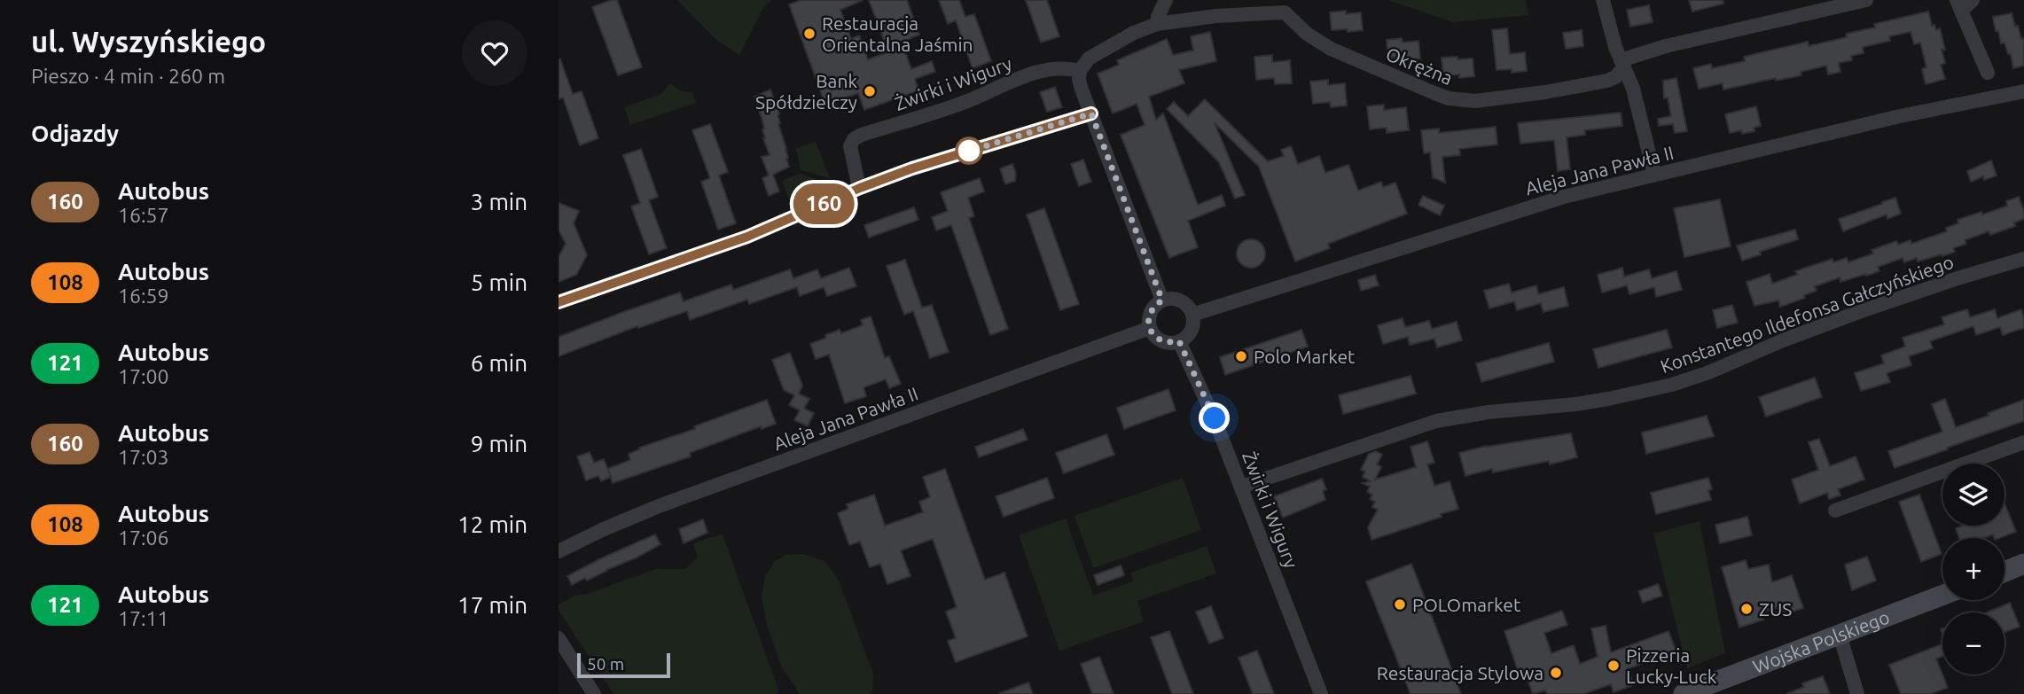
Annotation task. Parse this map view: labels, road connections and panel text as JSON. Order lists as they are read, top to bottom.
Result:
{
  "streets": {
    "street": [
      "Okrężna",
      "Żwirki i Wigury",
      "Aleja Jana Pawła II",
      "Konstantego Ildefonsa Gałczyńskiego",
      "Wojska Polskiego"
    ]
  },
  "crossings": [
    ["Żwirki i Wigury", "Aleja Jana Pawła II"],
    ["Żwirki i Wigury", "Konstantego Ildefonsa Gałczyńskiego"]
  ],
  "places": [
    "Restauracja Orientalna Jaśmin",
    "Bank Spółdzielczy",
    "Polo Market",
    "POLOmarket",
    "ZUS",
    "Pizzeria Lucky-Luck",
    "Restauracja Stylowa"
  ],
  "lines": ["bus line 160"],
  "scale_bar": "50 m",
  "page": {
    "heading": [
      ["ul. Wyszyńskiego", "Pieszo · 4 min · 260 m"],
      "Odjazdy"
    ],
    "on_map": "160",
    "list": [
      {
        "mark": "160",
        "name": "Autobus",
        "note": "16:57",
        "value": "3 min"
      },
      {
        "mark": "108",
        "name": "Autobus",
        "note": "16:59",
        "value": "5 min"
      },
      {
        "mark": "121",
        "name": "Autobus",
        "note": "17:00",
        "value": "6 min"
      },
      {
        "mark": "160",
        "name": "Autobus",
        "note": "17:03",
        "value": "9 min"
      },
      {
        "mark": "108",
        "name": "Autobus",
        "note": "17:06",
        "value": "12 min"
      },
      {
        "mark": "121",
        "name": "Autobus",
        "note": "17:11",
        "value": "17 min"
      }
    ],
    "map_buttons": ["+", "−"],
    "scale": "50 m"
  }
}
